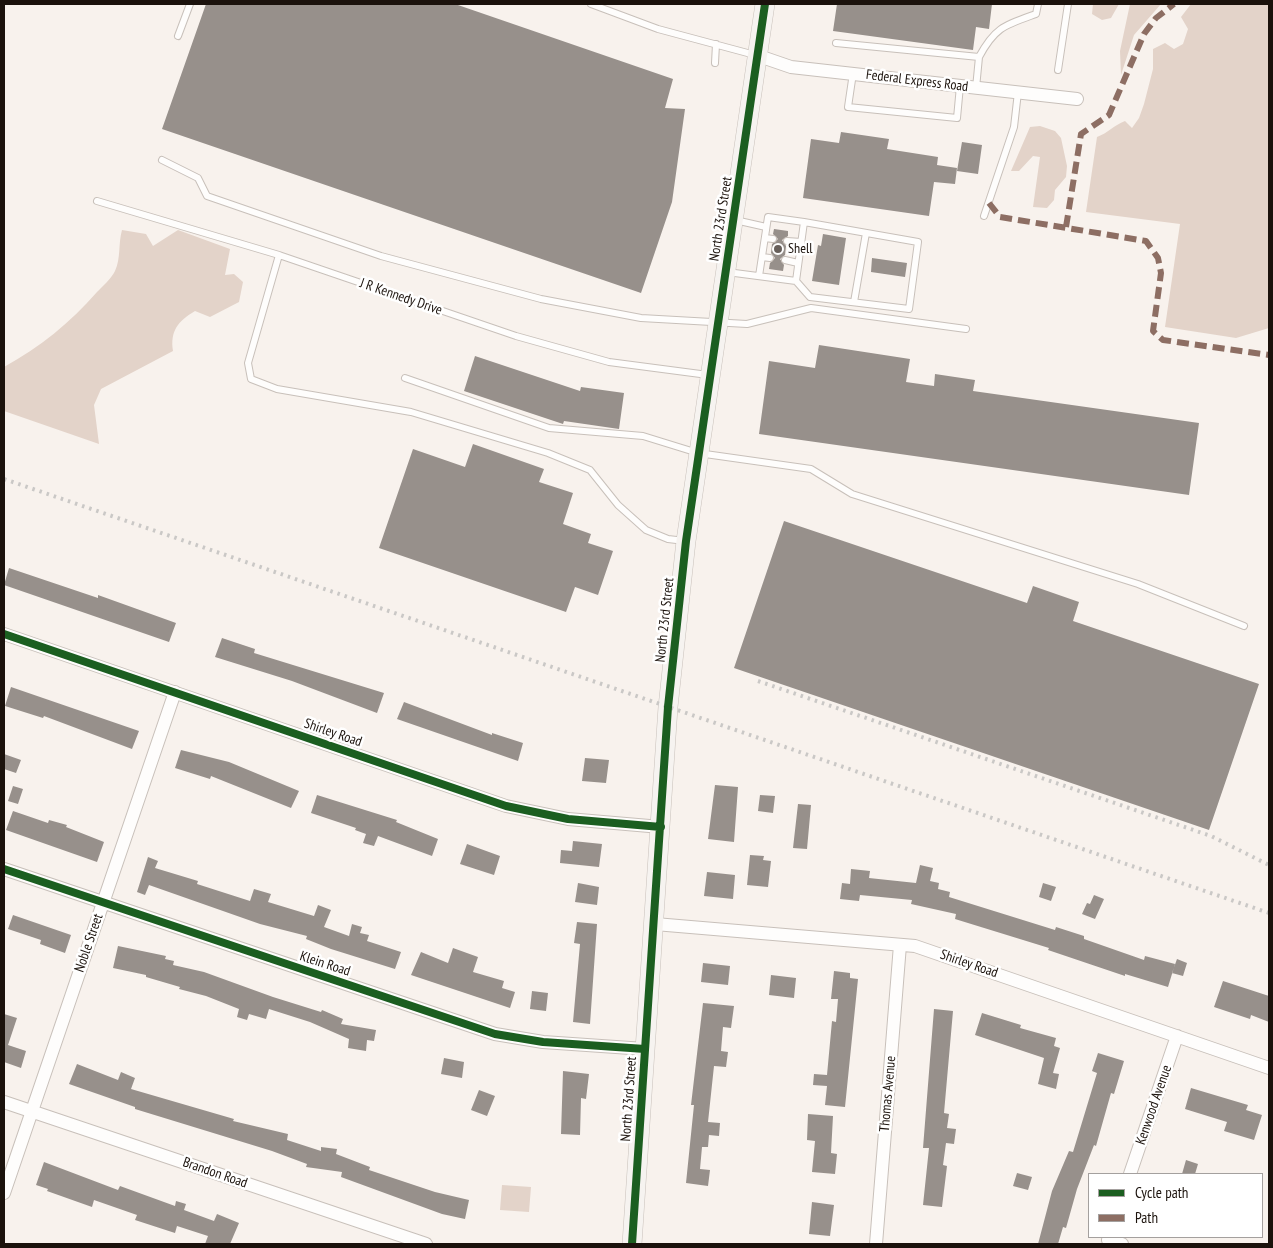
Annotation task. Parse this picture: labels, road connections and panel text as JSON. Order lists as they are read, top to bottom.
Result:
{
  "streets": {
    "main road": ["North 23rd Street"],
    "street": [
      "Federal Express Road",
      "Shirley Road",
      "Noble Street",
      "Klein Road",
      "Thomas Avenue",
      "Kenwood Avenue",
      "Brandon Road"
    ],
    "lane": ["J R Kennedy Drive"]
  },
  "crossings": [
    ["Federal Express Road", "North 23rd Street"],
    ["North 23rd Street", "J R Kennedy Drive"],
    ["North 23rd Street", "Shirley Road"],
    ["North 23rd Street", "Klein Road"],
    ["Shirley Road", "Noble Street"],
    ["Shirley Road", "Thomas Avenue"],
    ["Shirley Road", "Kenwood Avenue"],
    ["Noble Street", "Klein Road"],
    ["Noble Street", "Brandon Road"]
  ],
  "places": ["Shell"],
  "legend": ["Cycle path", "Path"]
}
